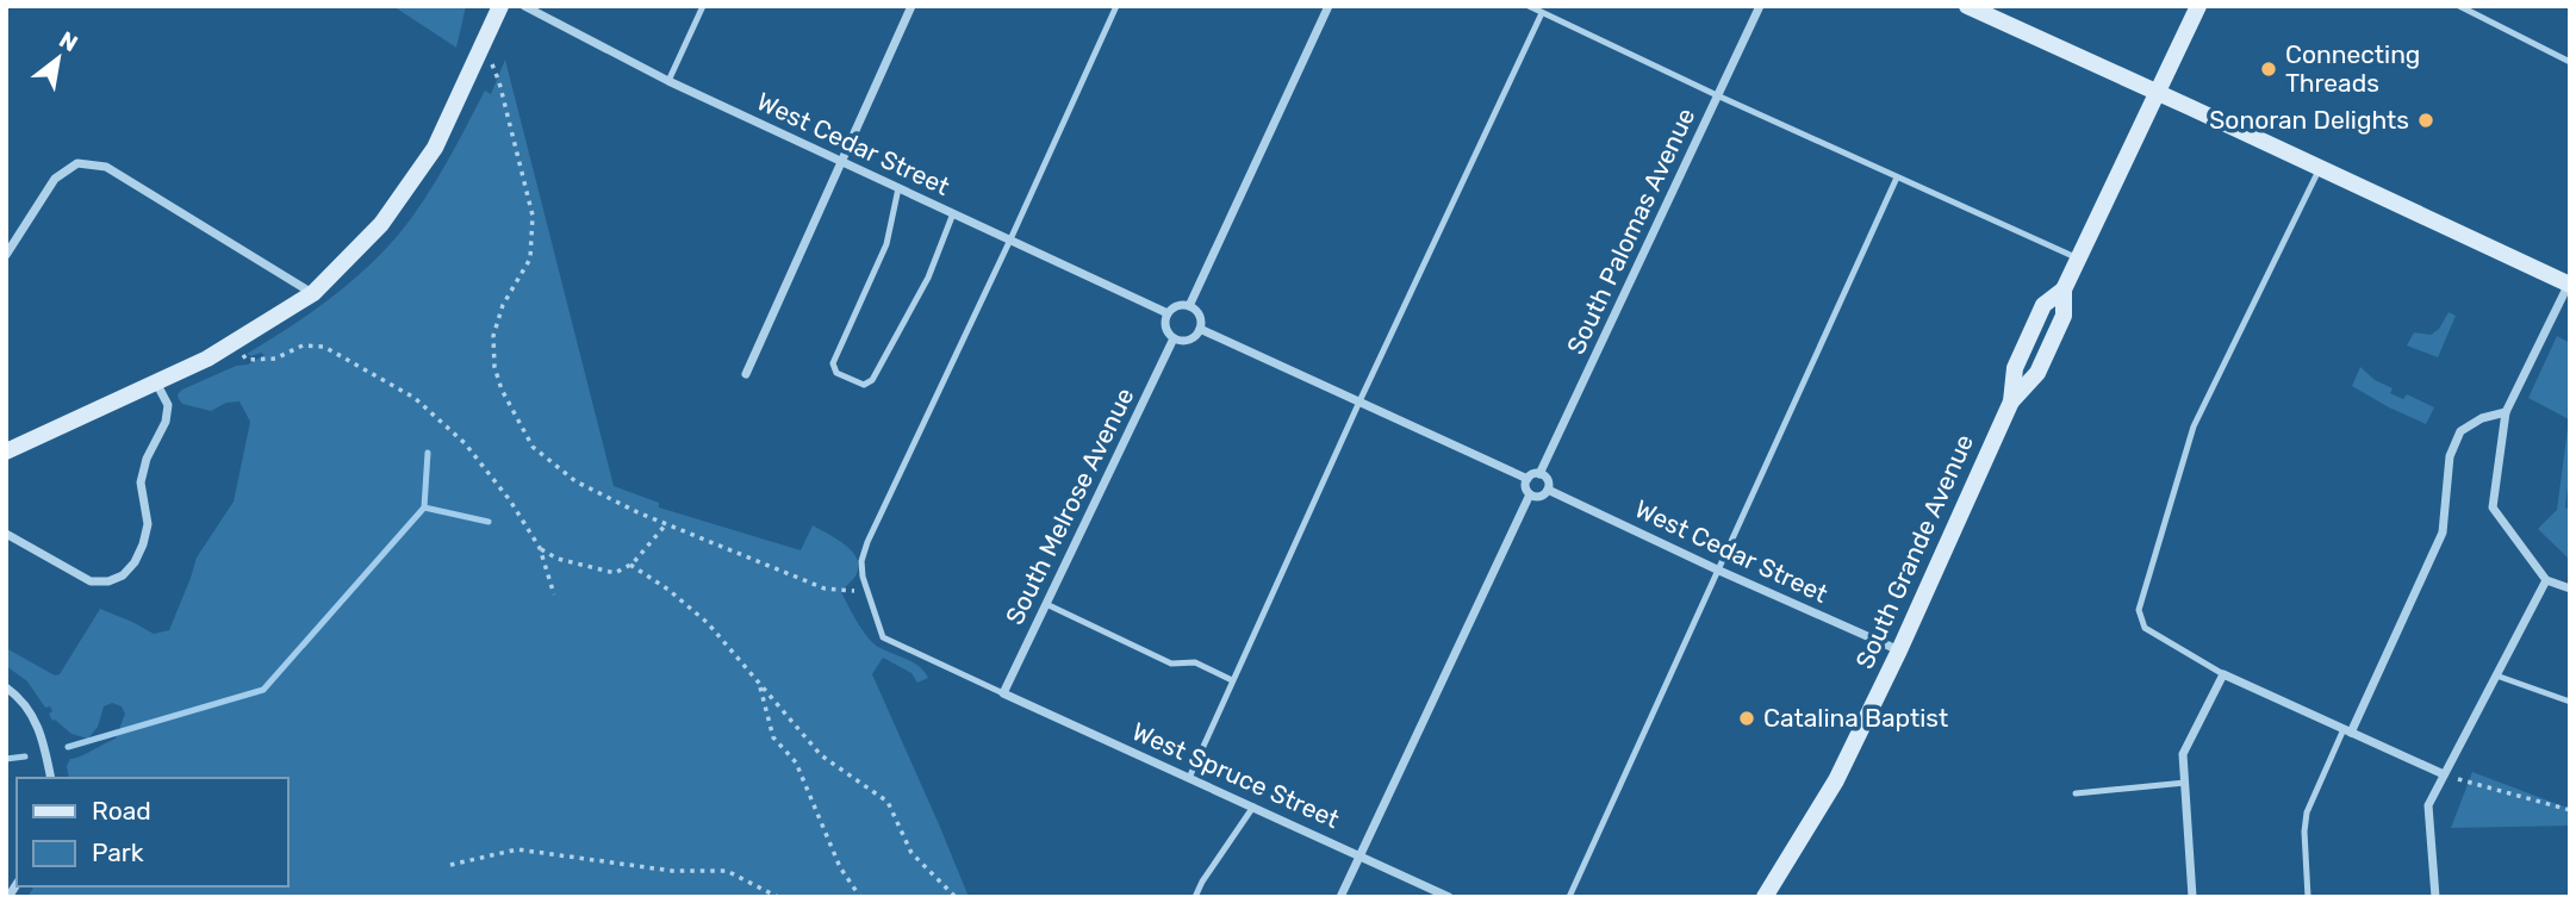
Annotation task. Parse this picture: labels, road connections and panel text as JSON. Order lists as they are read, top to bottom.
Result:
{
  "streets": {
    "main road": ["South Grande Avenue"],
    "street": [
      "West Cedar Street",
      "South Palomas Avenue",
      "South Melrose Avenue",
      "West Spruce Street"
    ]
  },
  "crossings": [
    ["West Cedar Street", "South Palomas Avenue"],
    ["West Cedar Street", "South Melrose Avenue"],
    ["West Cedar Street", "South Grande Avenue"],
    ["South Melrose Avenue", "West Spruce Street"]
  ],
  "places": ["Connecting Threads", "Sonoran Delights", "Catalina Baptist"],
  "legend": ["Road", "Park"],
  "north": "top right"
}
